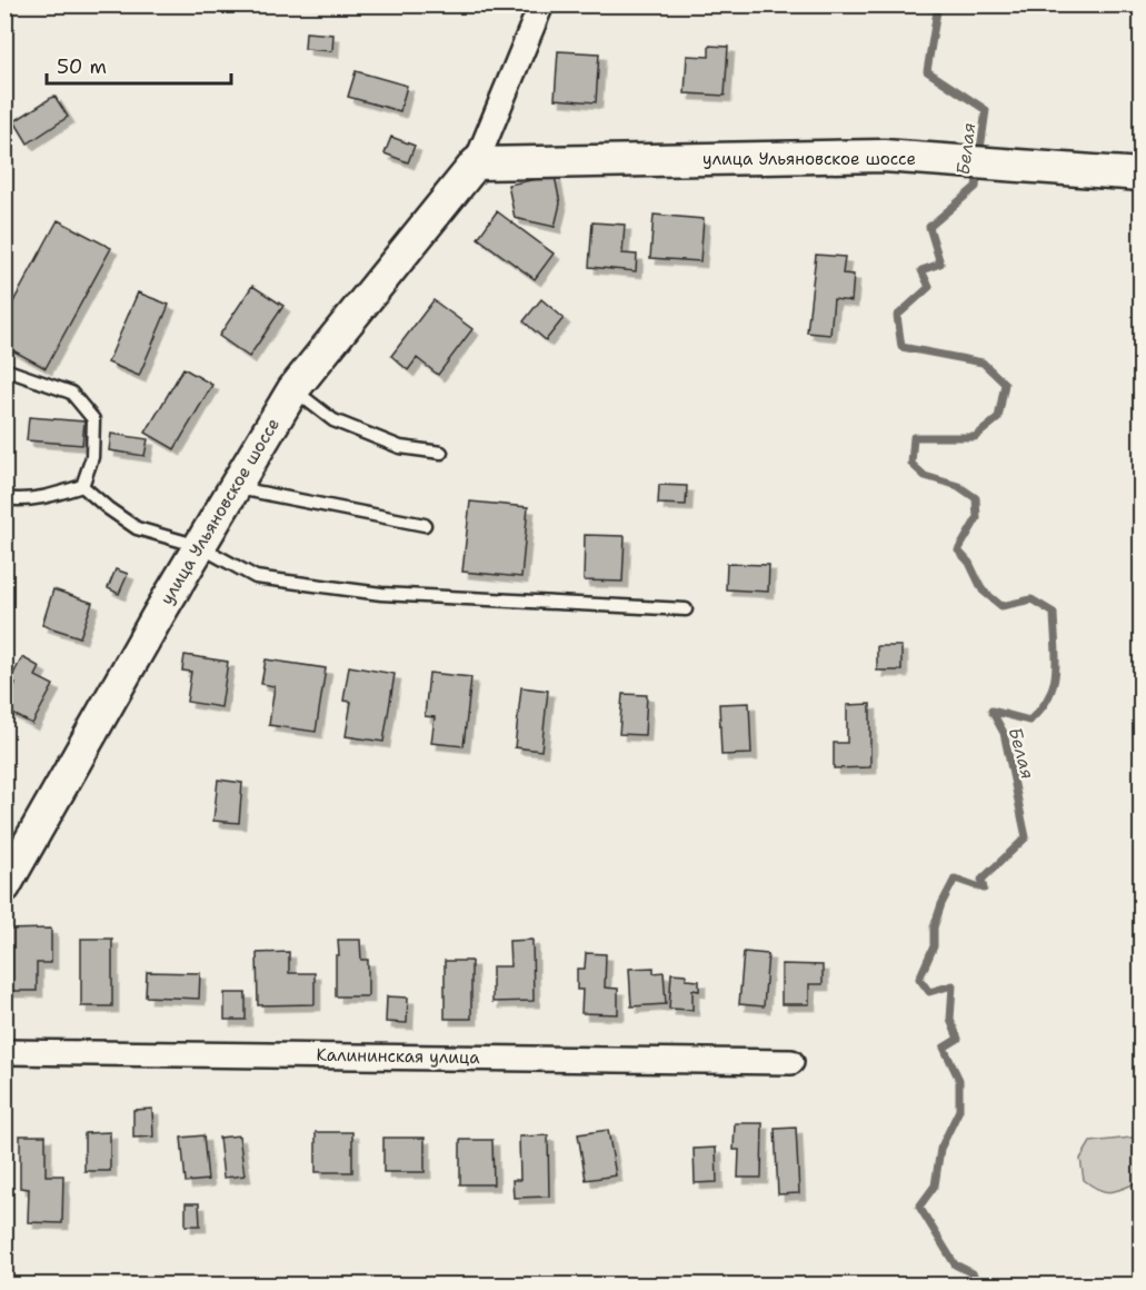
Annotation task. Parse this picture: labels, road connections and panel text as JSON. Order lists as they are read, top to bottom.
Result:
{
  "streets": {
    "street": ["улица Ульяновское шоссе", "Калининская улица"]
  },
  "water": ["Белая"],
  "scale_bar": "50 m"
}
